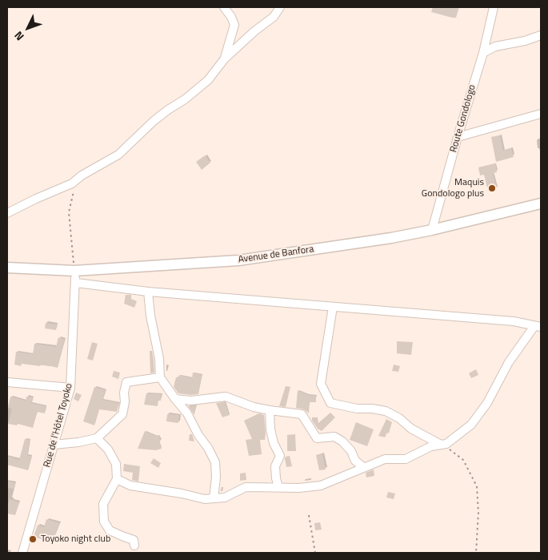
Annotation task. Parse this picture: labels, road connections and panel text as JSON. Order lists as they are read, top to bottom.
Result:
{
  "streets": {
    "main road": ["Avenue de Banfora"],
    "street": ["Route Gondologo", "Rue de l'Hôtel Toyoko"]
  },
  "crossings": [
    ["Route Gondologo", "Avenue de Banfora"],
    ["Avenue de Banfora", "Rue de l'Hôtel Toyoko"]
  ],
  "places": ["Maquis Gondologo plus", "Toyoko night club"],
  "north": "bottom left"
}
